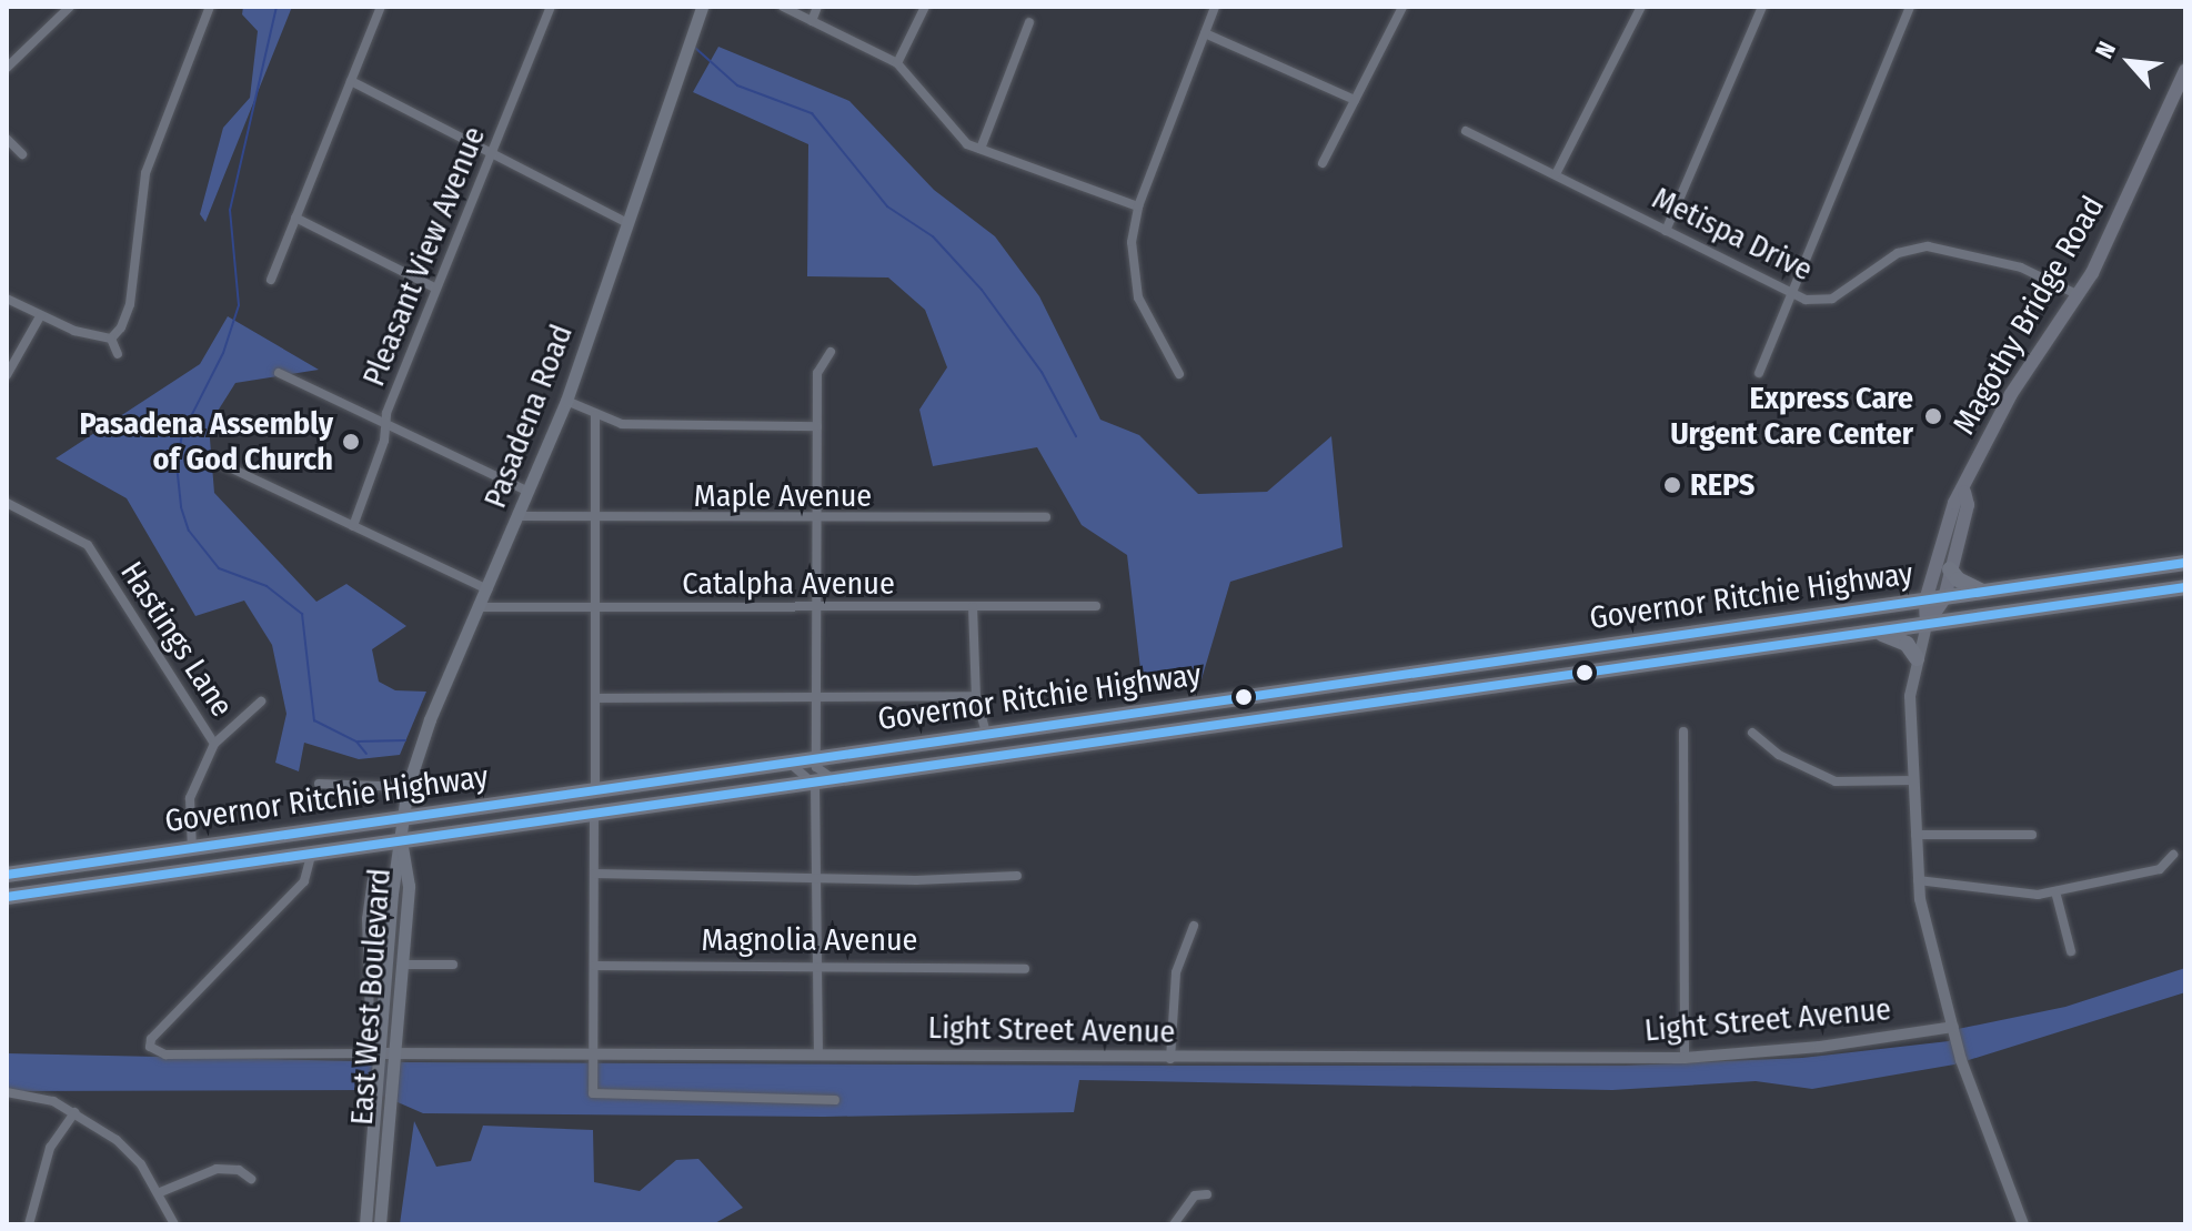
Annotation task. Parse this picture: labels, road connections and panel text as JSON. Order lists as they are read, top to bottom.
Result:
{
  "streets": {
    "highway": ["Governor Ritchie Highway"],
    "main road": ["Magothy Bridge Road", "Pasadena Road", "East West Boulevard"],
    "street": [
      "Metispa Drive",
      "Pleasant View Avenue",
      "Maple Avenue",
      "Catalpha Avenue",
      "Hastings Lane",
      "Magnolia Avenue",
      "Light Street Avenue"
    ]
  },
  "crossings": [
    ["Metispa Drive", "Magothy Bridge Road"],
    ["Magothy Bridge Road", "Governor Ritchie Highway"],
    ["Pasadena Road", "Maple Avenue"],
    ["Pasadena Road", "Catalpha Avenue"],
    ["Pasadena Road", "Governor Ritchie Highway"],
    ["Pasadena Road", "East West Boulevard"],
    ["Governor Ritchie Highway", "Hastings Lane"],
    ["East West Boulevard", "Light Street Avenue"]
  ],
  "places": ["Express Care Urgent Care Center", "Pasadena Assembly of God Church", "REPS"],
  "north": "top left"
}
